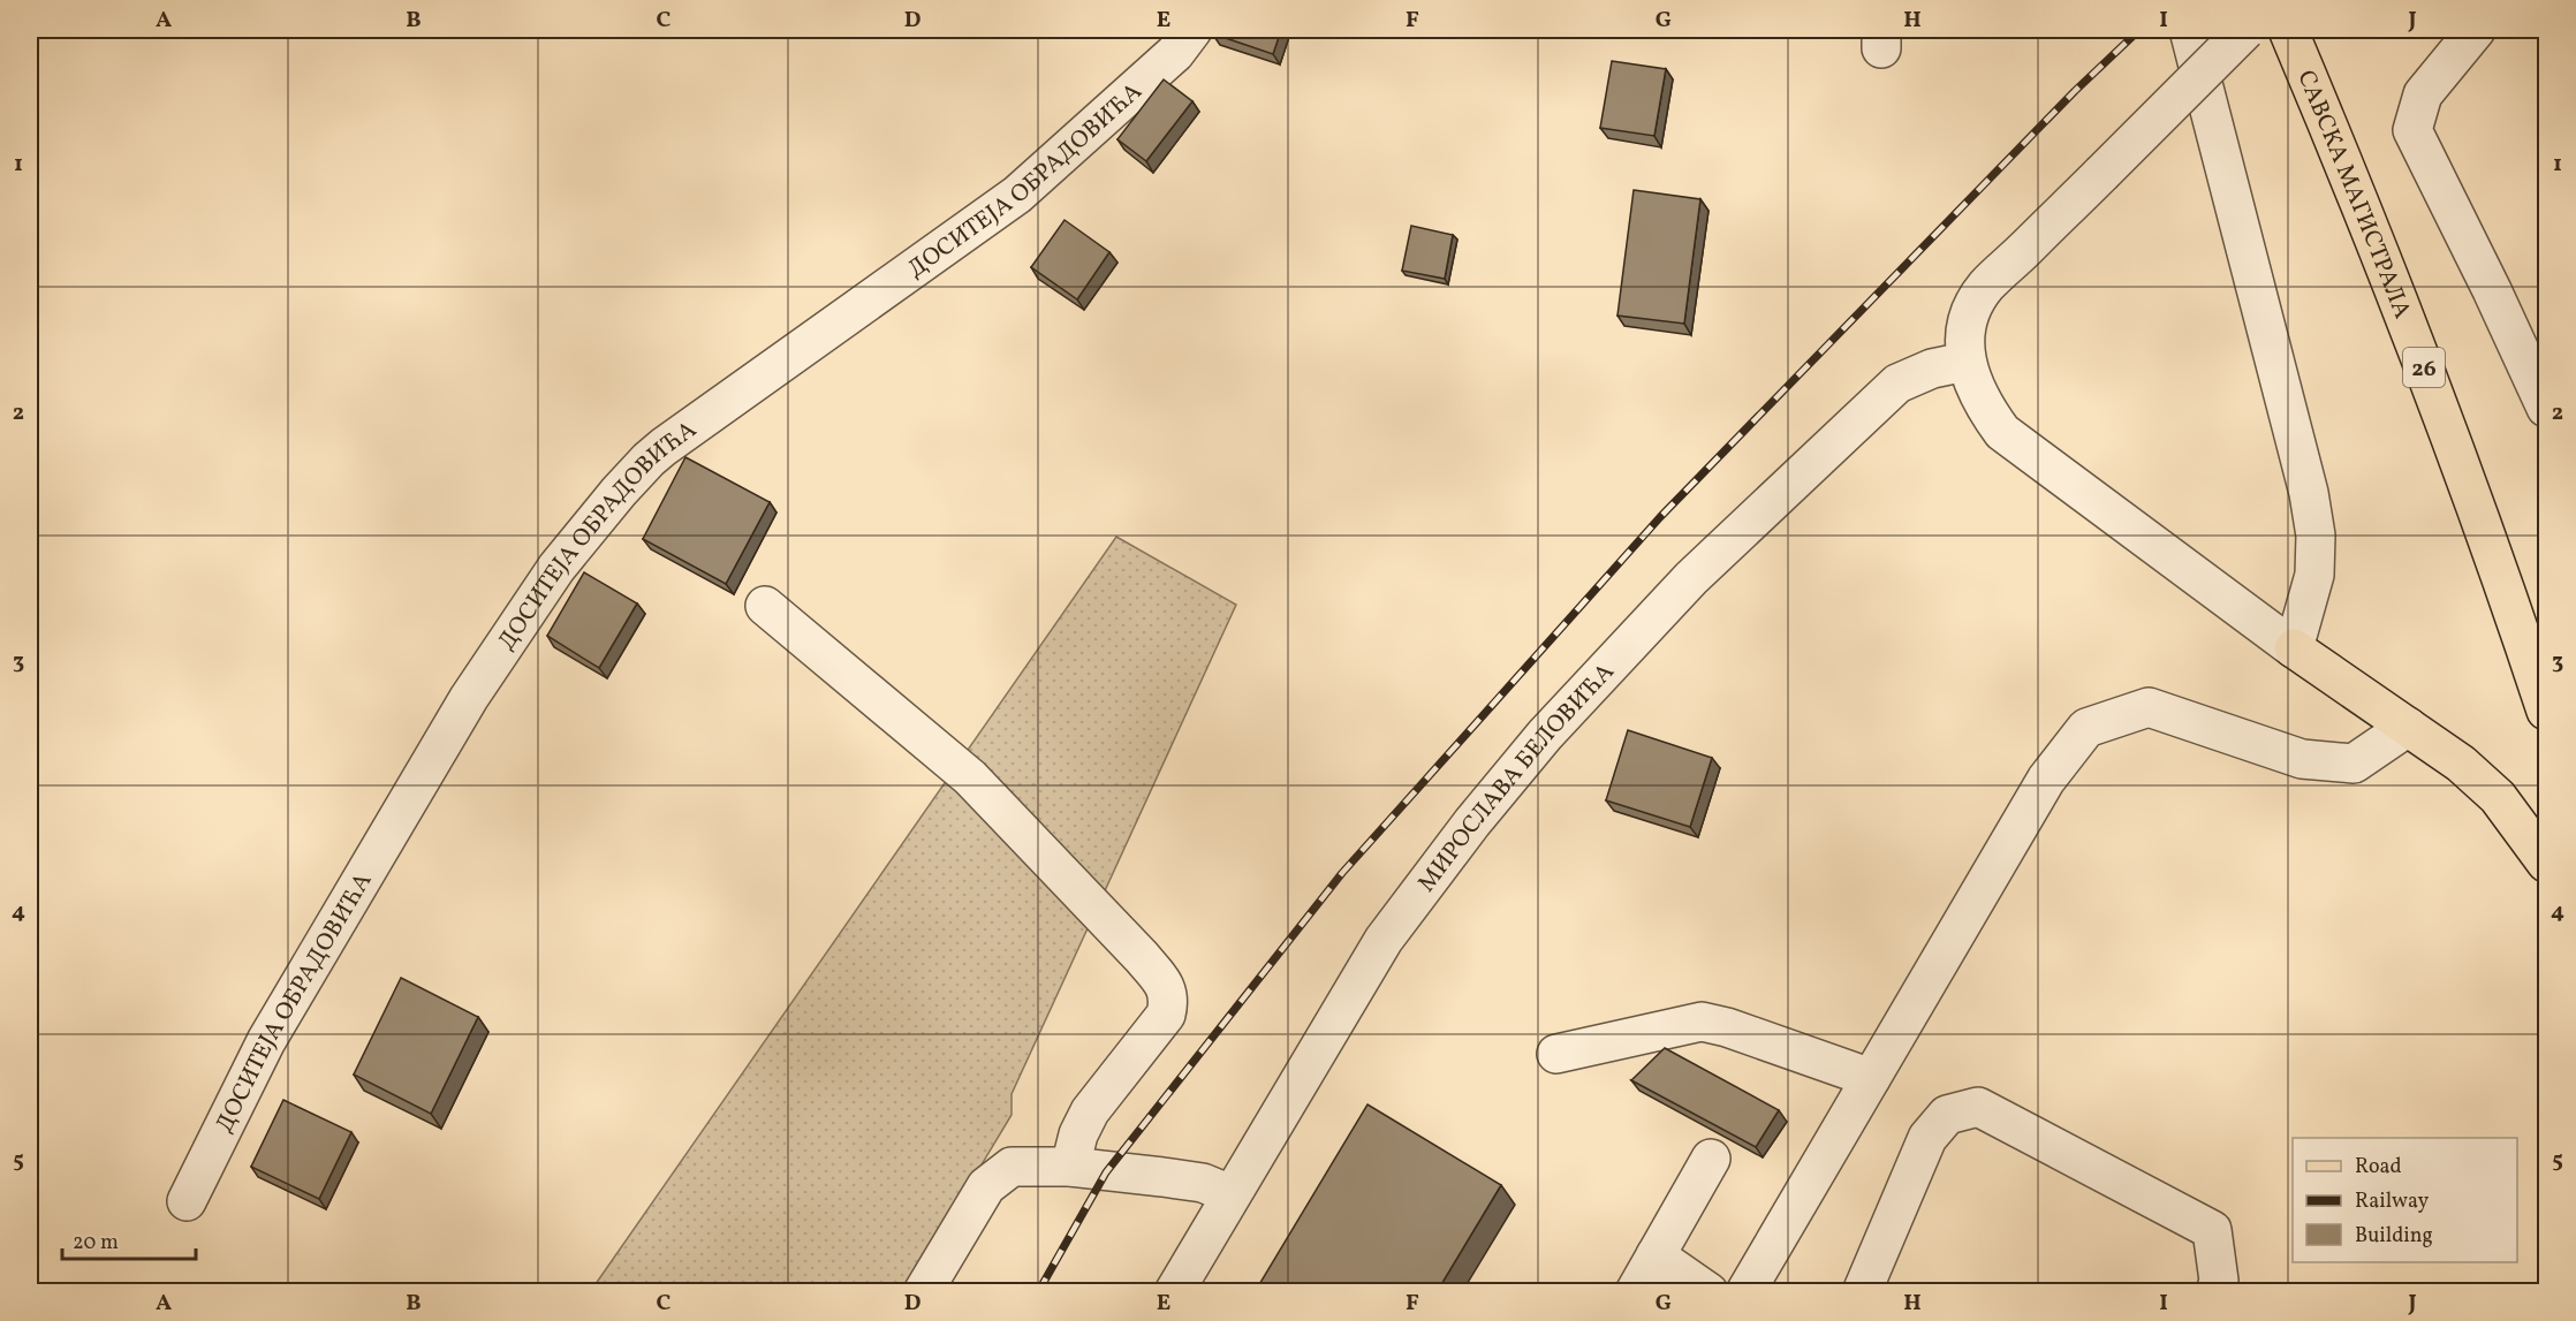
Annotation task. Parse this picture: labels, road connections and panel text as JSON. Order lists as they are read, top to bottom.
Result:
{
  "streets": {
    "main road": ["САВСКА МАГИСТРАЛА", "26"],
    "street": ["ДОСИТЕЈА ОБРАДОВИЋА", "МИРОСЛАВА БЕЛОВИЋА"]
  },
  "legend": ["Road", "Railway", "Building"],
  "scale_bar": "20 m",
  "grid": {
    "columns": [
      "A",
      "B",
      "C",
      "D",
      "E",
      "F",
      "G",
      "H",
      "I",
      "J"
    ],
    "rows": [
      "1",
      "2",
      "3",
      "4",
      "5"
    ]
  }
}
